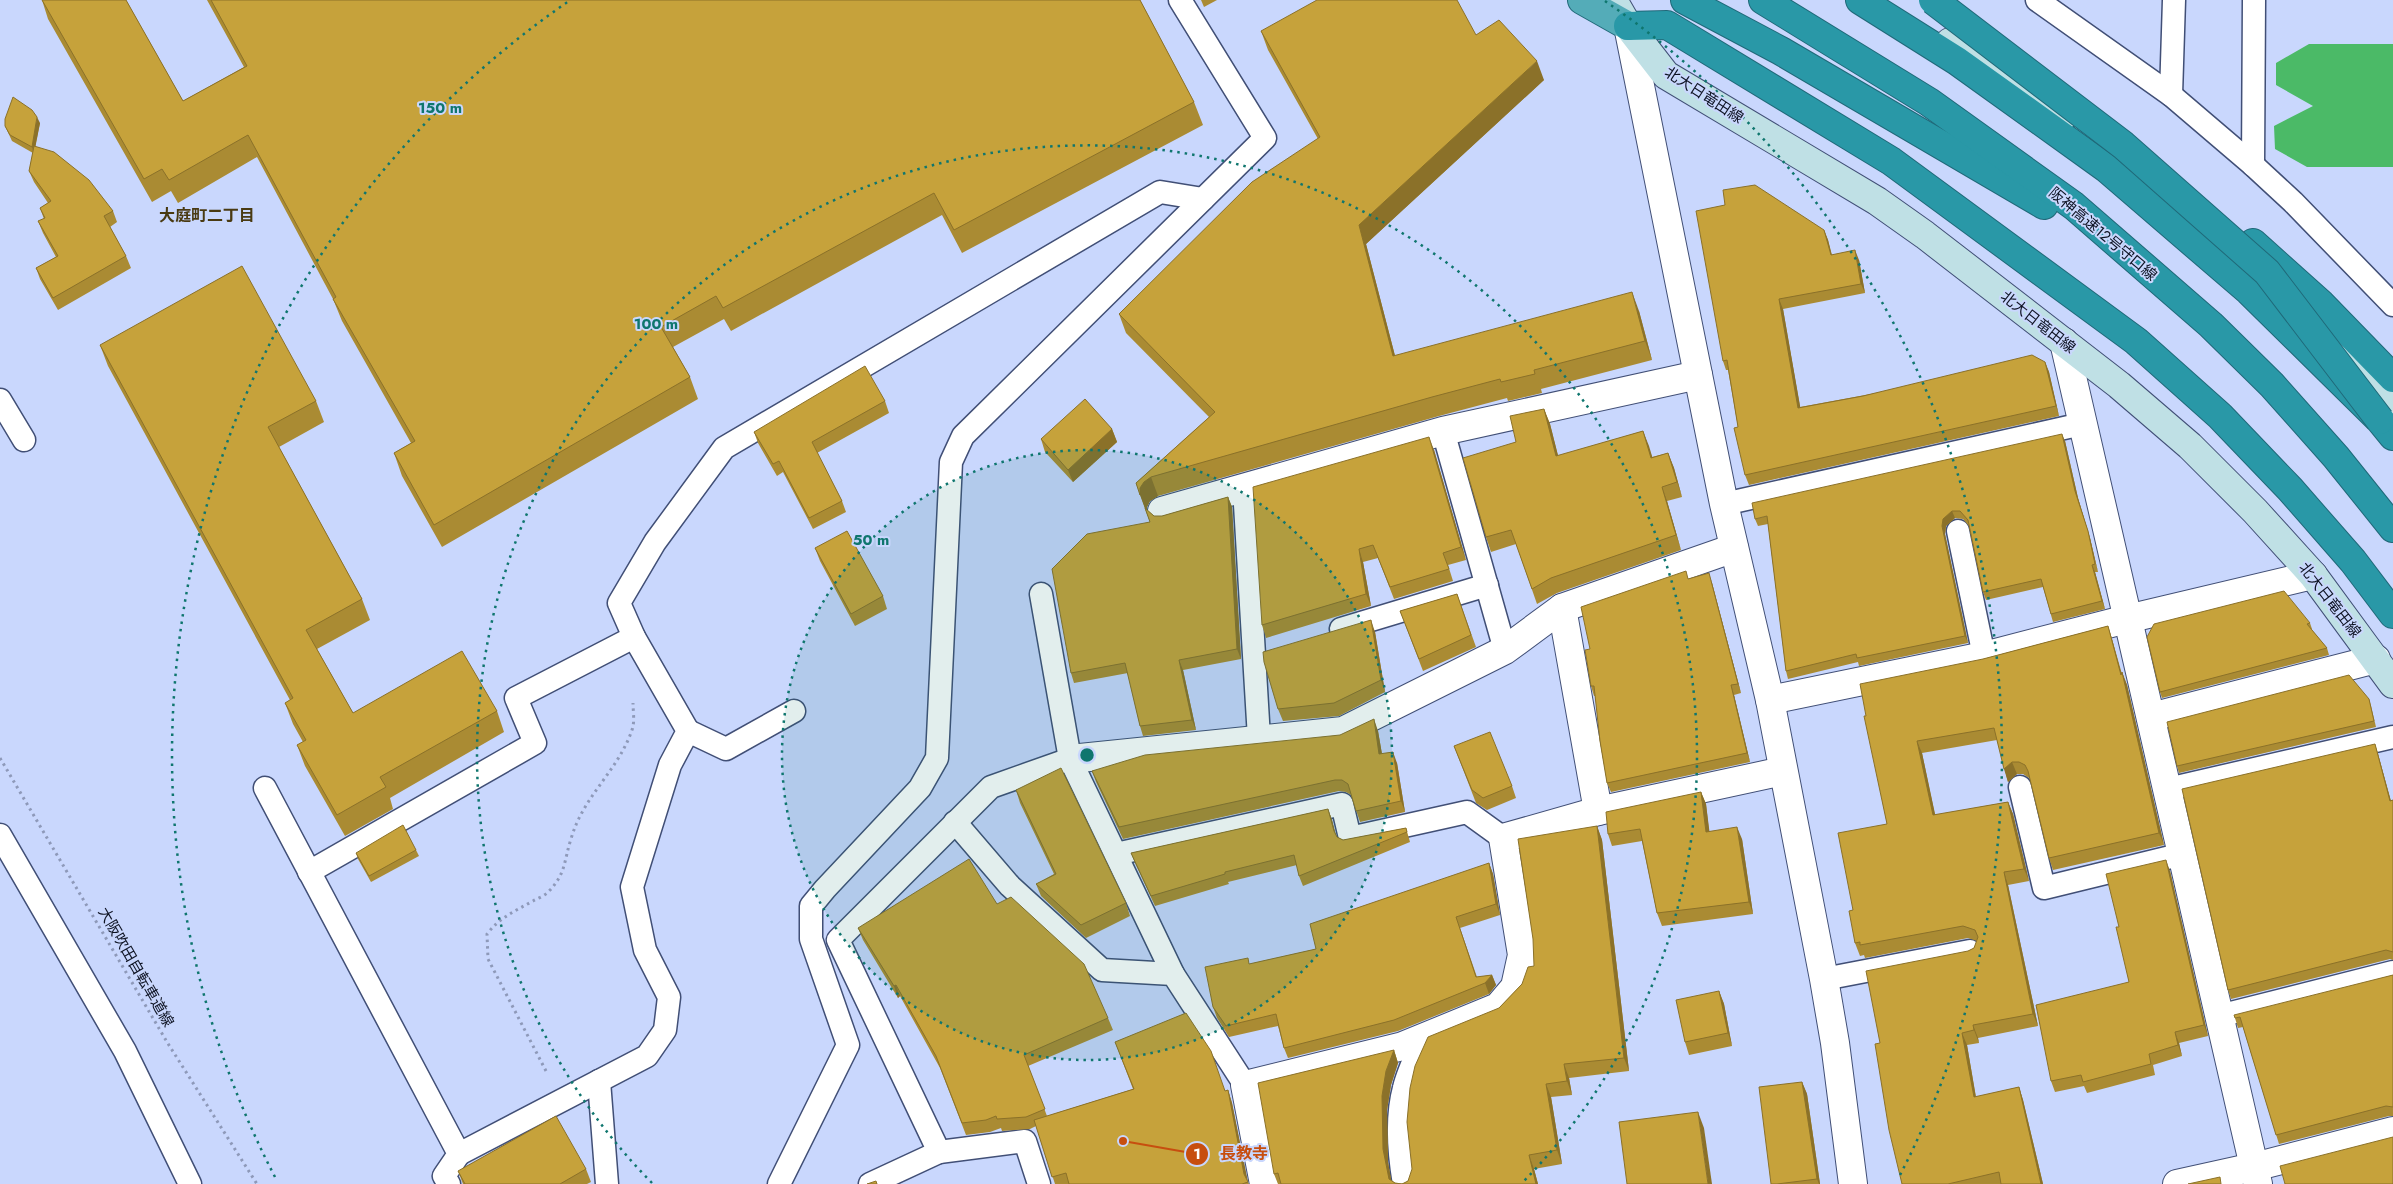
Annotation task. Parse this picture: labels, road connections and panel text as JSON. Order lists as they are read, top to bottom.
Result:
{
  "streets": {
    "highway": ["阪神高速12号守口線"],
    "main road": ["北大日竜田線"],
    "path": ["大阪吹田自転車道線"]
  },
  "districts": ["大庭町二丁目"],
  "places": ["長教寺"],
  "rings": ["150 m", "100 m", "50 m"]
}
